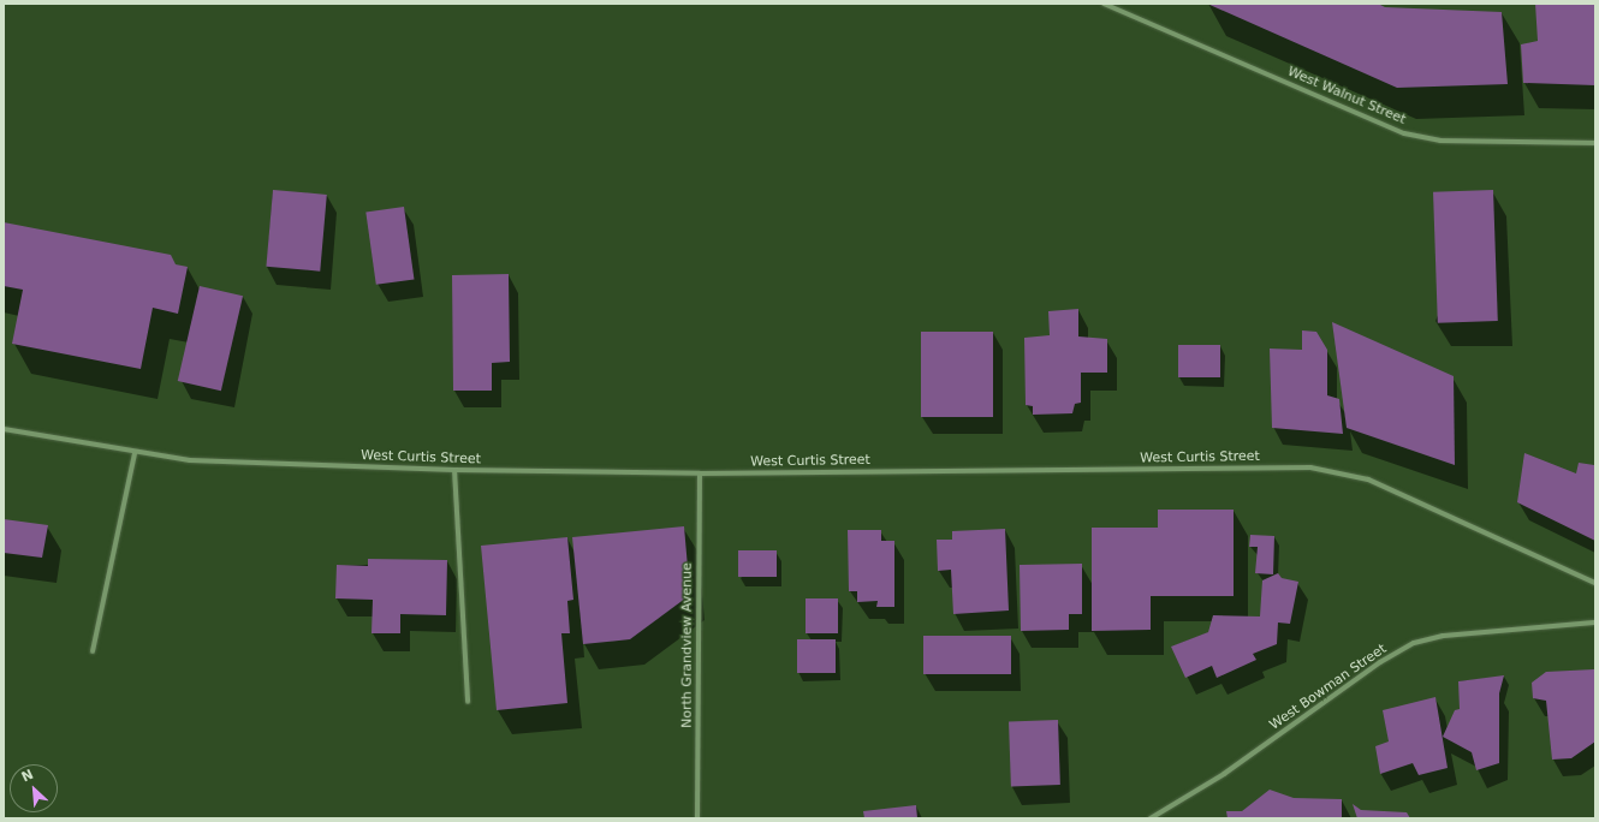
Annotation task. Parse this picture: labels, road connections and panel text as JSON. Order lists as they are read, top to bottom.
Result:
{
  "streets": {
    "street": [
      "West Walnut Street",
      "West Curtis Street",
      "North Grandview Avenue",
      "West Bowman Street"
    ]
  },
  "crossings": [
    ["West Curtis Street", "North Grandview Avenue"]
  ],
  "north": "top left"
}
